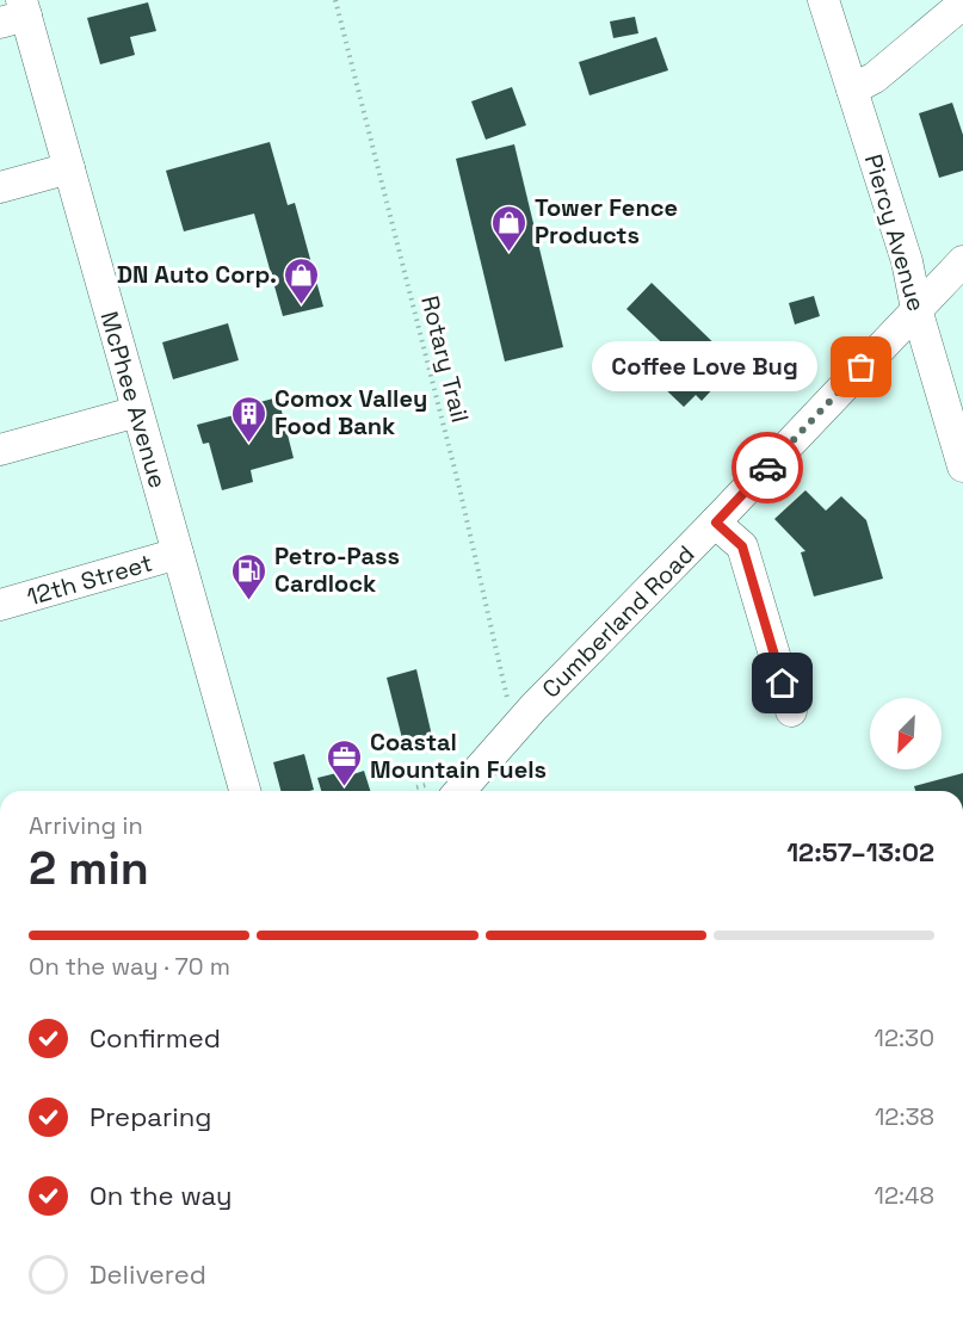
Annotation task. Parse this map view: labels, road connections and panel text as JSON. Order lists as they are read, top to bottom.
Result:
{
  "streets": {
    "street": [
      "Piercy Avenue",
      "McPhee Avenue",
      "12th Street",
      "Cumberland Road"
    ],
    "path": ["Rotary Trail"]
  },
  "crossings": [
    ["Piercy Avenue", "Cumberland Road"],
    ["Rotary Trail", "Cumberland Road"],
    ["McPhee Avenue", "12th Street"]
  ],
  "places": {
    "shop": ["Tower Fence Products", "DN Auto Corp."],
    "other": ["Coffee Love Bug"],
    "building": ["Comox Valley Food Bank"],
    "fuel station": ["Petro-Pass Cardlock"],
    "office": ["Coastal Mountain Fuels"]
  },
  "north": "bottom left",
  "page": {
    "bubble": "Coffee Love Bug",
    "heading": ["2 min", "Arriving in", "12:57–13:02"],
    "bar": "On the way · 70 m",
    "list": [
      ["Confirmed", "12:30"],
      ["Preparing", "12:38"],
      ["On the way", "12:48"],
      "Delivered"
    ]
  }
}
